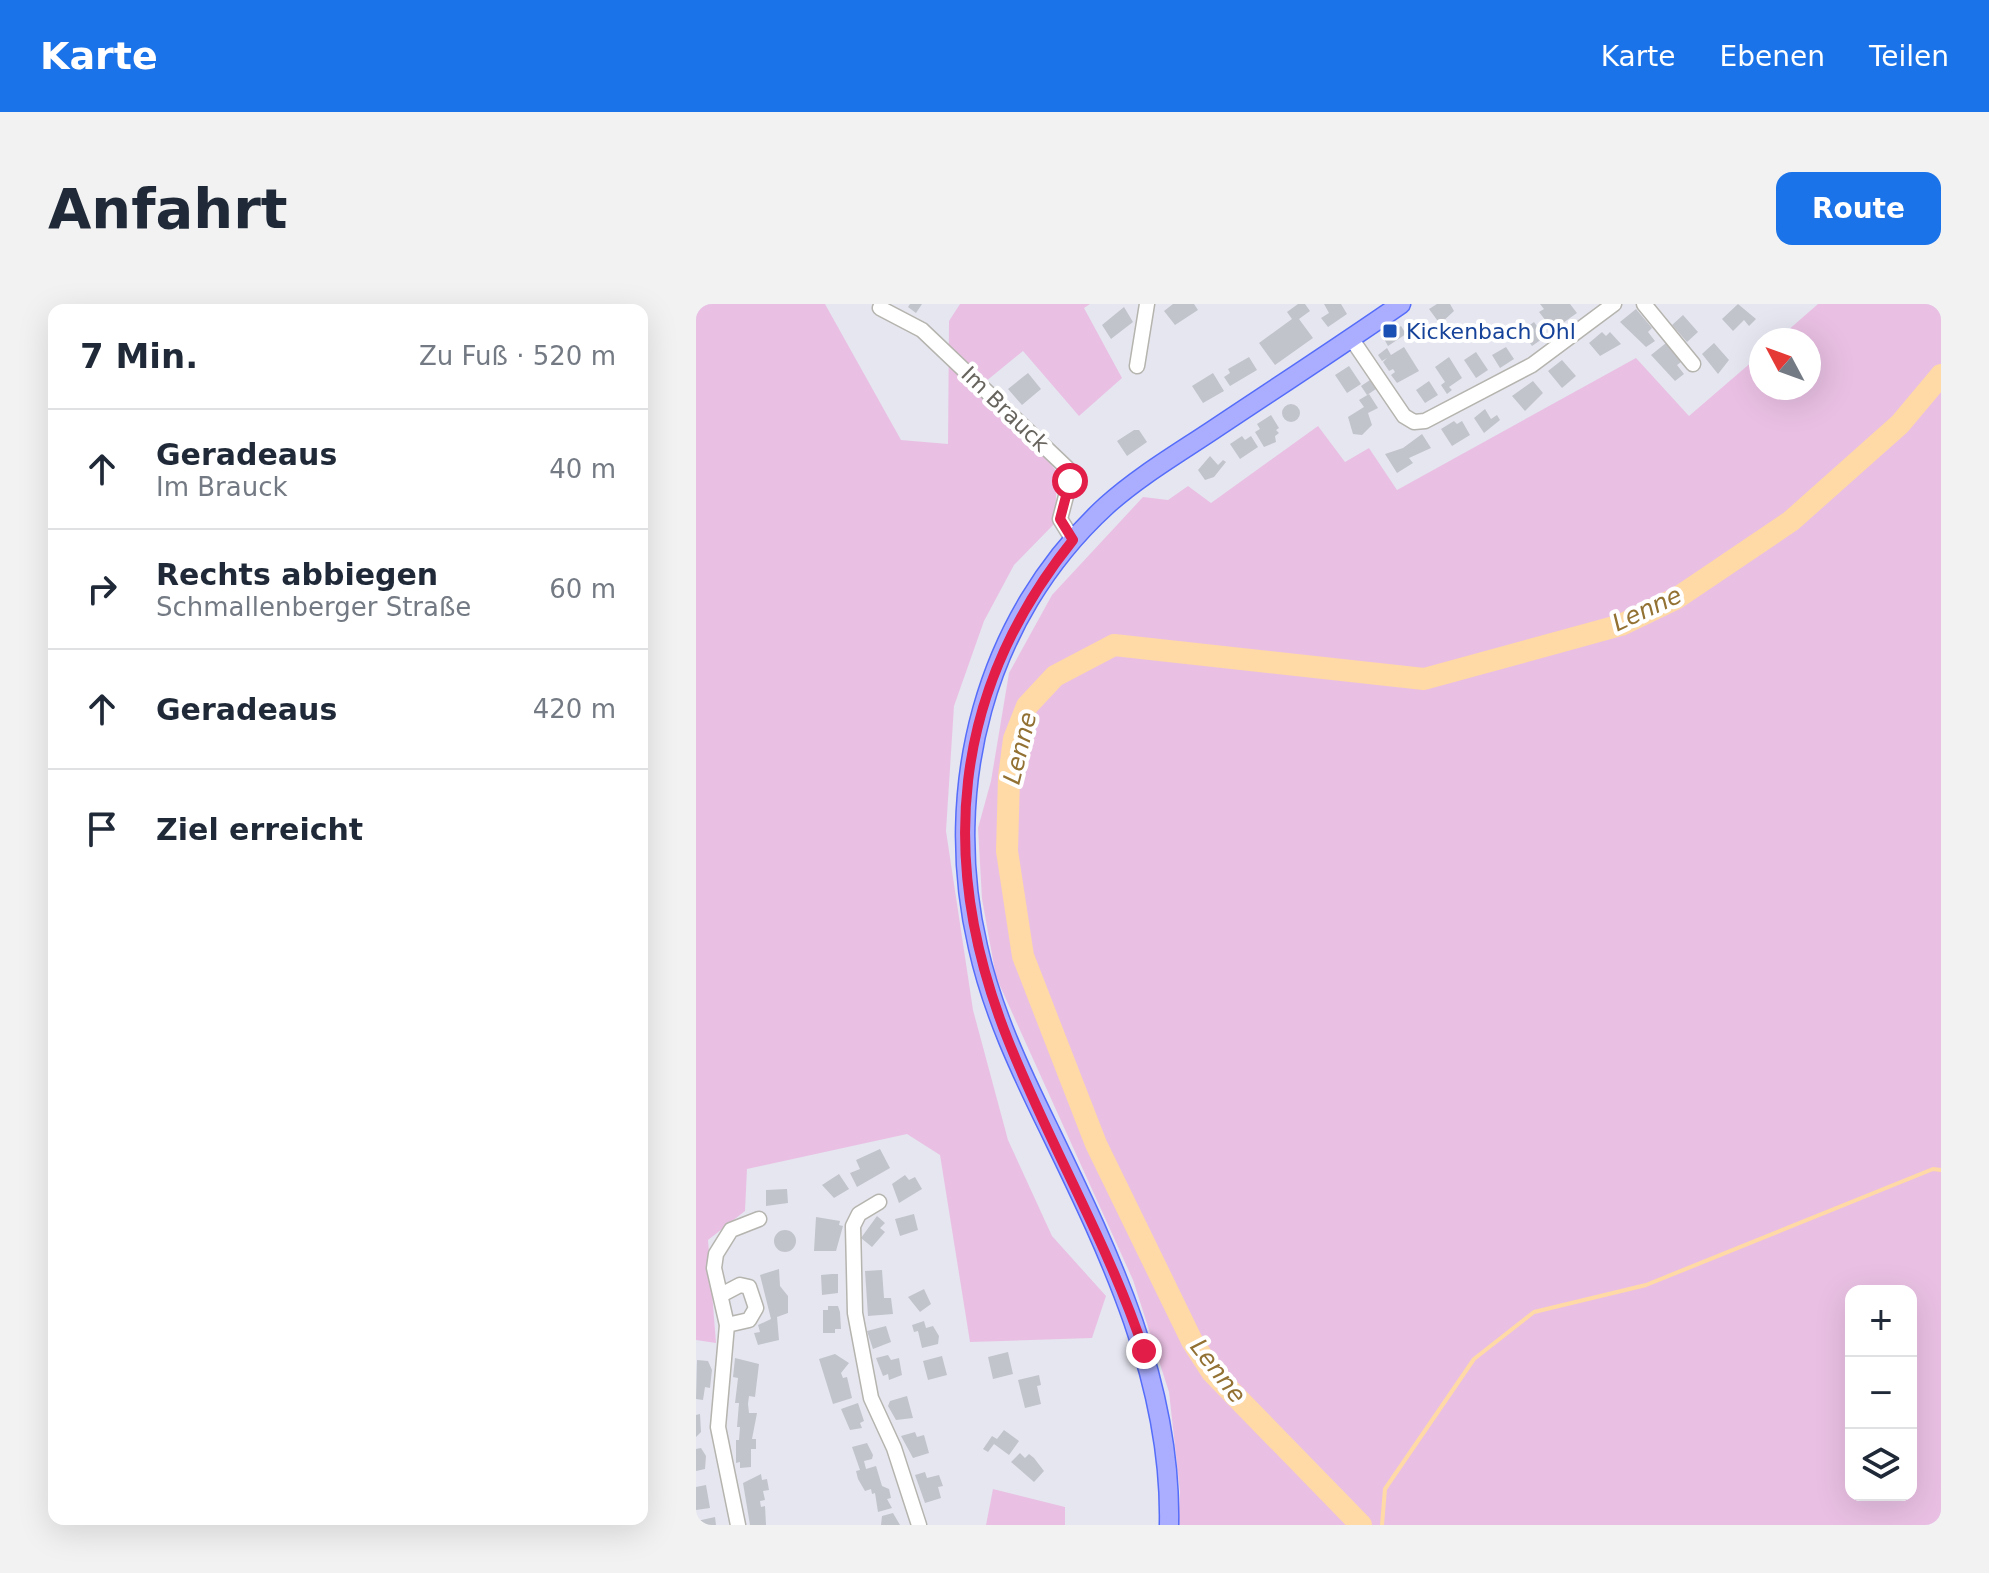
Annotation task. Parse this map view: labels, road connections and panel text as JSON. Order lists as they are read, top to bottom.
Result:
{
  "streets": {
    "street": ["Im Brauck"]
  },
  "water": ["Lenne"],
  "places": {
    "transit": ["Kickenbach Ohl"]
  },
  "north": "top left",
  "page": {
    "header": "Karte",
    "nav": ["Karte", "Ebenen", "Teilen"],
    "buttons": "Route",
    "title": "Anfahrt",
    "heading": ["7 Min.", "Zu Fuß · 520 m"],
    "list": [
      ["Geradeaus", "Im Brauck", "40 m"],
      ["Rechts abbiegen", "Schmallenberger Straße", "60 m"],
      ["Geradeaus", "420 m"],
      "Ziel erreicht"
    ],
    "map_buttons": ["+", "−"]
  }
}
